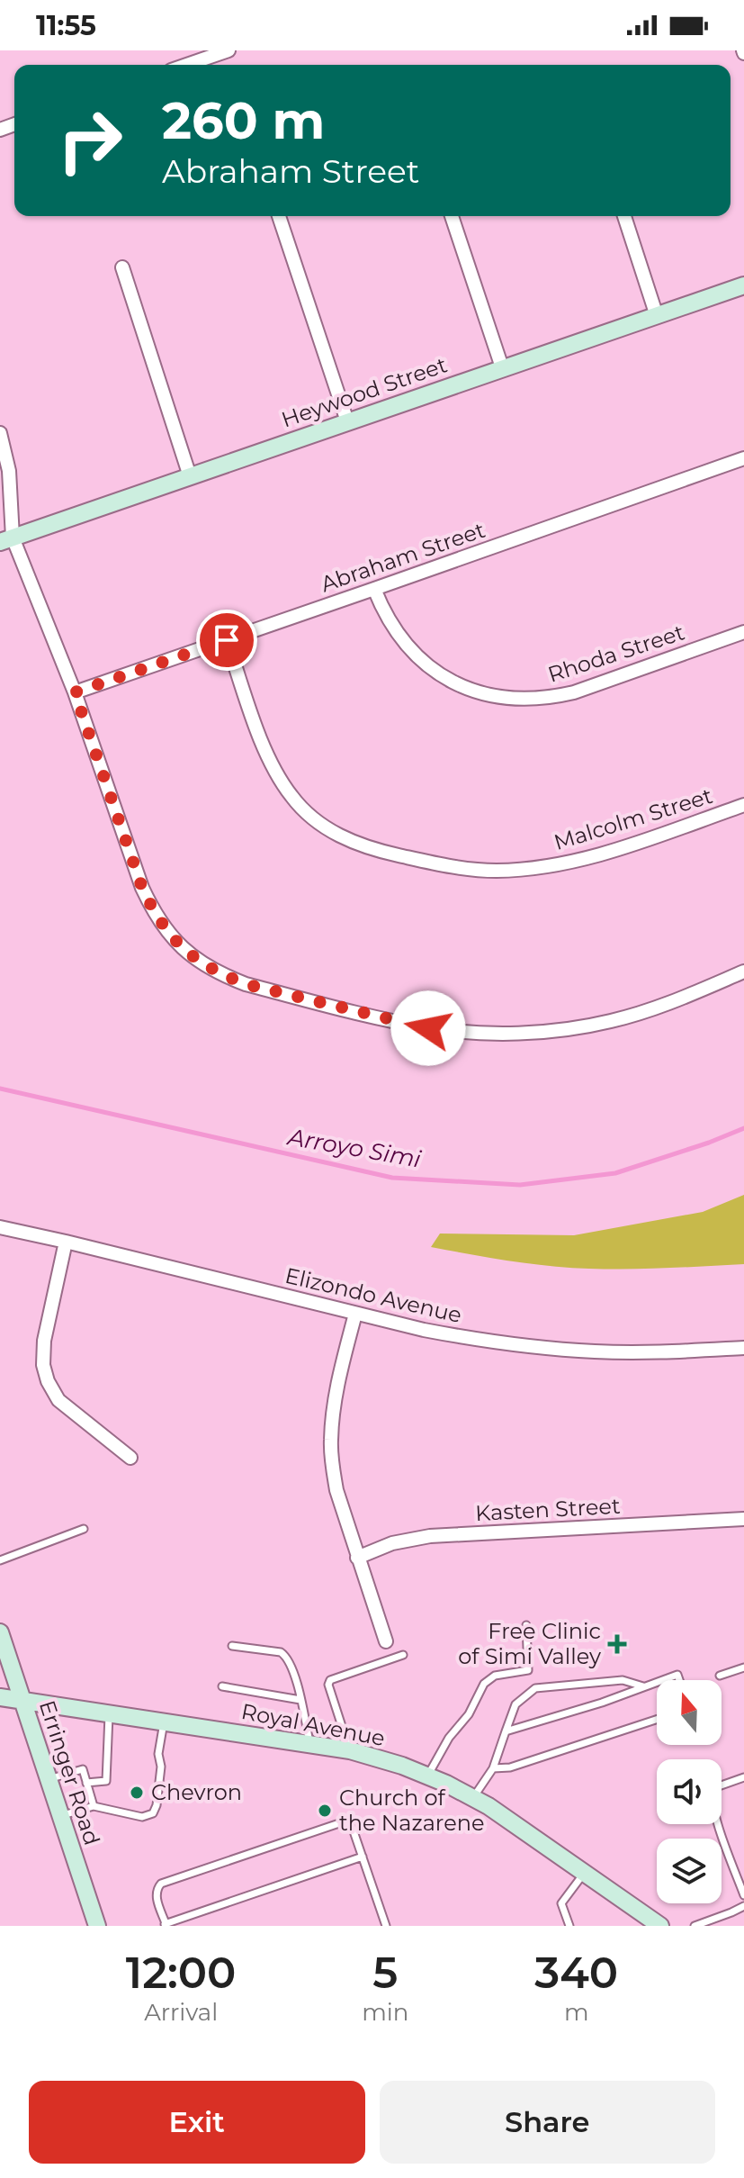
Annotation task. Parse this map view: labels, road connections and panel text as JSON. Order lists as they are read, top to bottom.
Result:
{
  "streets": {
    "main road": ["Heywood Street", "Royal Avenue", "Erringer Road"],
    "street": [
      "Abraham Street",
      "Rhoda Street",
      "Malcolm Street",
      "Elizondo Avenue",
      "Kasten Street"
    ]
  },
  "crossings": [
    ["Abraham Street", "Rhoda Street"],
    ["Abraham Street", "Malcolm Street"],
    ["Royal Avenue", "Erringer Road"]
  ],
  "water": ["Arroyo Simi"],
  "places": {
    "health": ["Free Clinic of Simi Valley"],
    "other": ["Chevron", "Church of the Nazarene"]
  },
  "north": "top",
  "page": {
    "status": "11:55",
    "turn": ["260 m", "Abraham Street"],
    "eta": [
      "12:00",
      "Arrival",
      "5",
      "min",
      "340",
      "m"
    ],
    "buttons": ["Exit", "Share"]
  }
}
